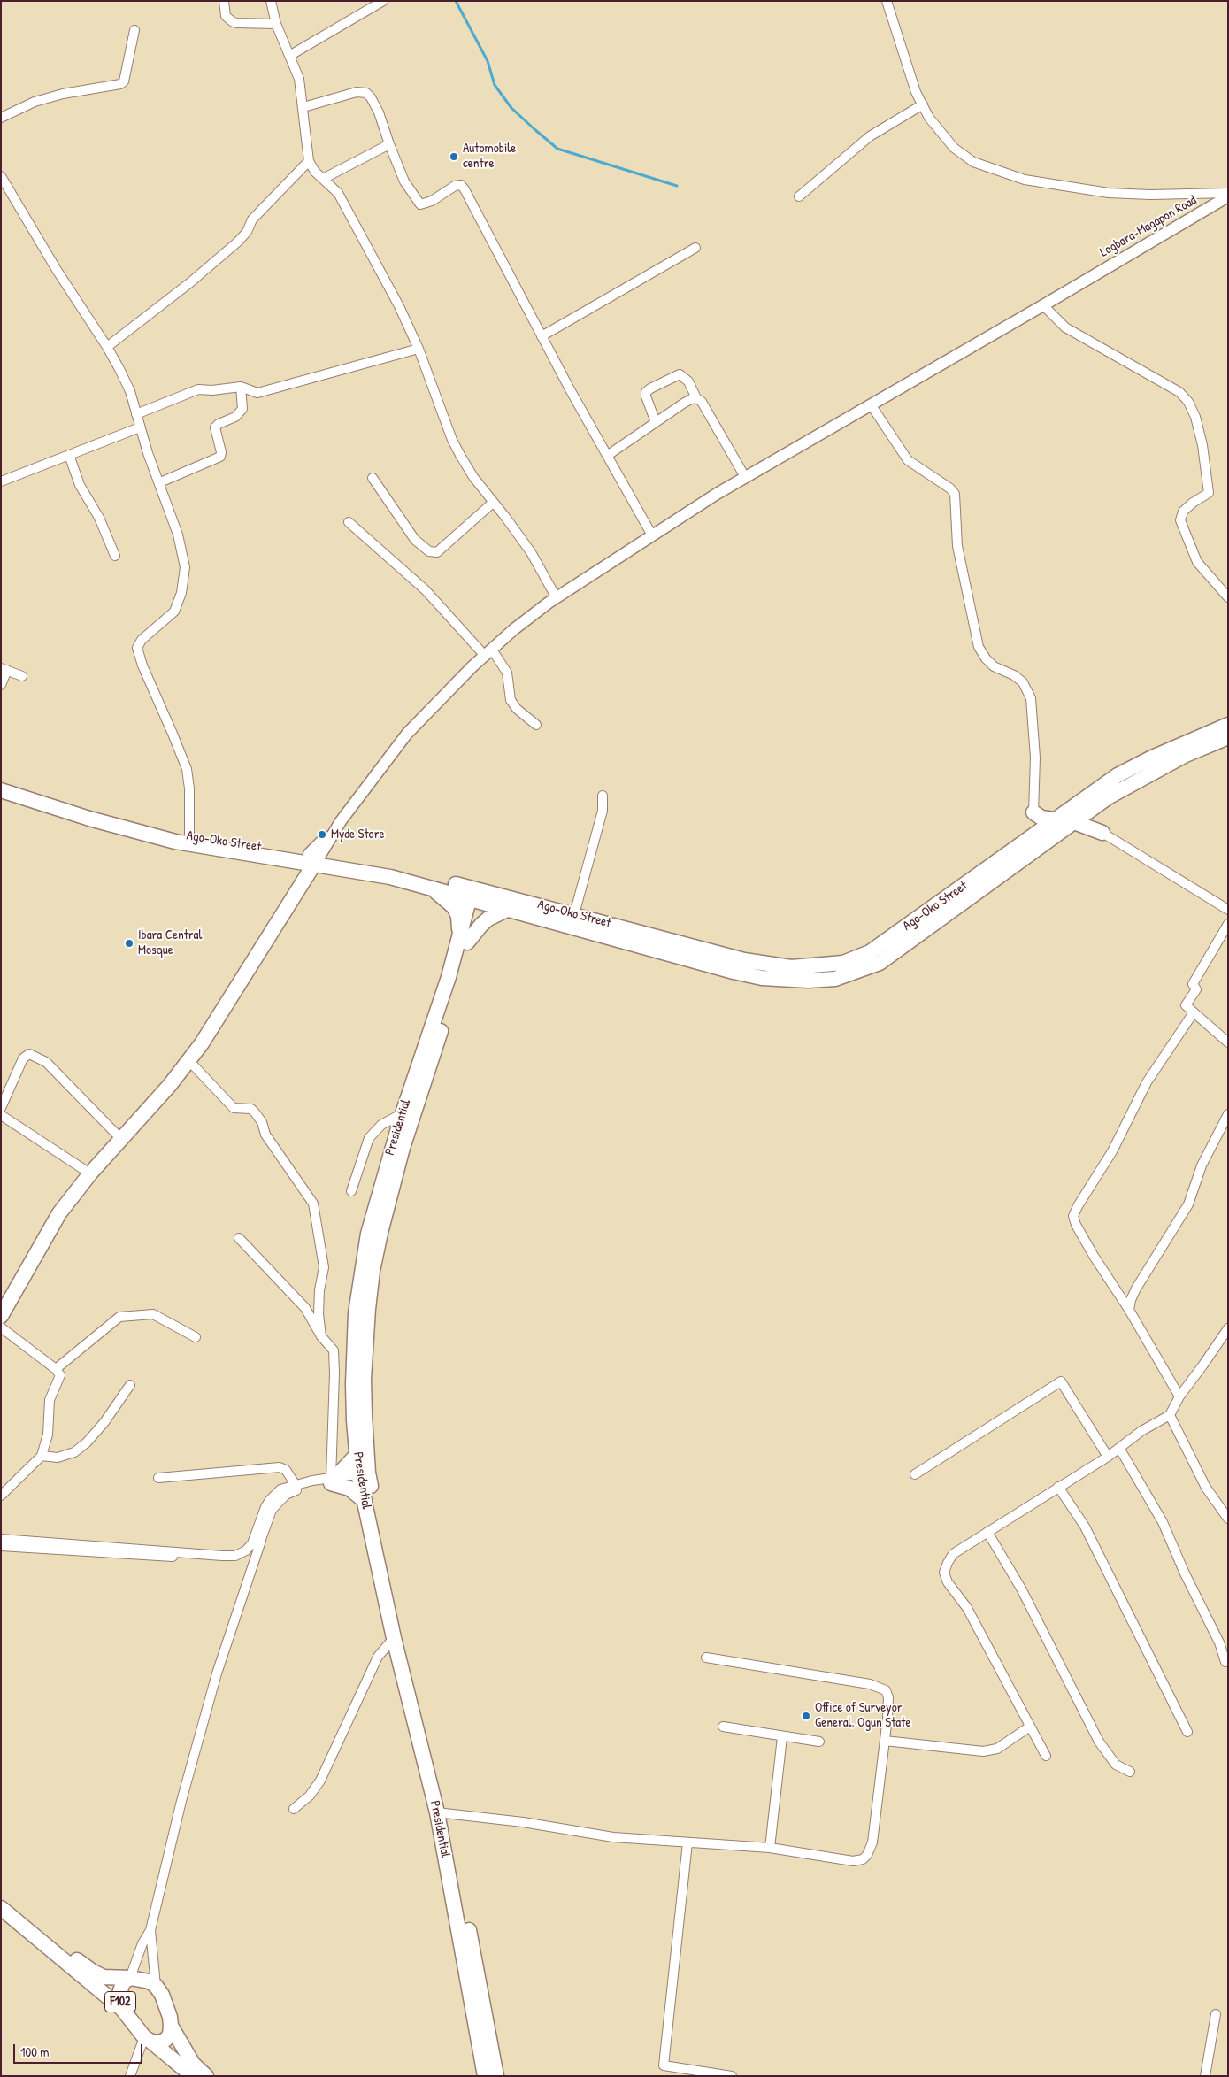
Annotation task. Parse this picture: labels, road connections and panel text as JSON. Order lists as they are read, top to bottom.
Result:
{
  "streets": {
    "main road": ["Ago-Oko Street", "Presidential", "F102"],
    "street": ["Logbara-Magapon Road"]
  },
  "crossings": [
    ["Logbara-Magapon Road", "Ago-Oko Street"],
    ["Ago-Oko Street", "Presidential"]
  ],
  "places": [
    "Automobile centre",
    "Myde Store",
    "Ibara Central Mosque",
    "Office of Surveyor General, Ogun State"
  ],
  "scale_bar": "100 m"
}
